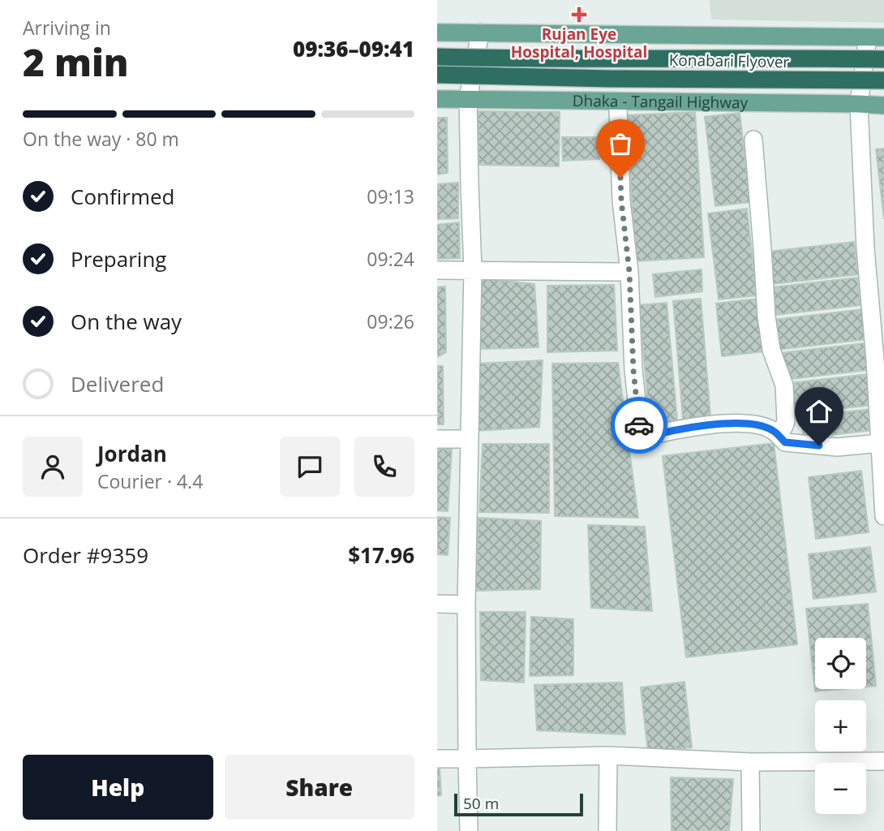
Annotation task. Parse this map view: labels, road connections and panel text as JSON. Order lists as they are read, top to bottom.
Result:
{
  "streets": {
    "highway": ["Konabari Flyover"],
    "main road": ["Dhaka - Tangail Highway"]
  },
  "places": {
    "health": ["Rujan Eye Hospital, Hospital"]
  },
  "scale_bar": "50 m",
  "page": {
    "heading": ["2 min", "Arriving in", "09:36–09:41"],
    "panel": [
      "Jordan",
      "Courier · 4.4",
      "Order #9359",
      "$17.96"
    ],
    "bar": "On the way · 80 m",
    "list": [
      ["Confirmed", "09:13"],
      ["Preparing", "09:24"],
      ["On the way", "09:26"],
      "Delivered"
    ],
    "map_buttons": ["+", "−"],
    "buttons": ["Help", "Share"],
    "scale": "50 m"
  }
}
